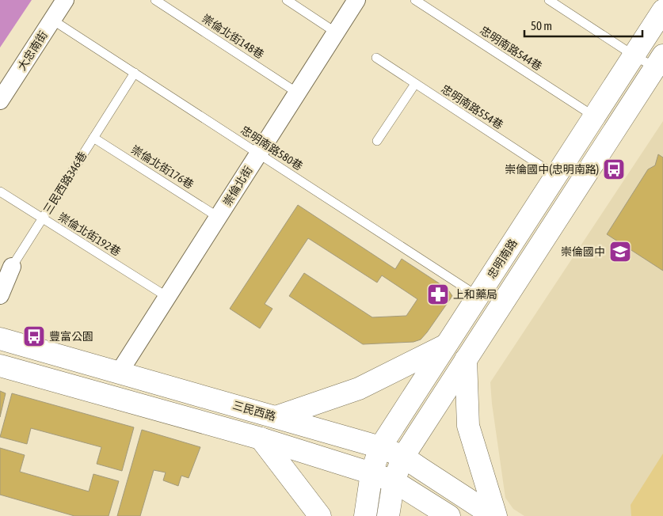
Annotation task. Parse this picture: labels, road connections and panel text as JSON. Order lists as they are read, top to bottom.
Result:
{
  "streets": {
    "street": [
      "大忠南街",
      "三民西路346巷",
      "崇倫北街",
      "忠明南路",
      "三民西路"
    ],
    "lane": [
      "崇倫北街148巷",
      "忠明南路544巷",
      "忠明南路554巷",
      "忠明南路580巷",
      "崇倫北街176巷",
      "崇倫北街192巷"
    ]
  },
  "crossings": [
    ["崇倫北街148巷", "崇倫北街"],
    ["忠明南路544巷", "忠明南路"],
    ["大忠南街", "忠明南路580巷"],
    ["忠明南路554巷", "忠明南路"],
    ["忠明南路580巷", "三民西路346巷"],
    ["忠明南路580巷", "崇倫北街"],
    ["忠明南路580巷", "忠明南路"],
    ["崇倫北街176巷", "三民西路346巷"],
    ["崇倫北街176巷", "崇倫北街"],
    ["三民西路346巷", "崇倫北街192巷"],
    ["崇倫北街", "崇倫北街192巷"],
    ["崇倫北街", "三民西路"],
    ["忠明南路", "三民西路"]
  ],
  "places": {
    "bus stop": ["崇倫國中(忠明南路)", "豐富公園"],
    "school or university": ["崇倫國中"],
    "pharmacy": ["上和藥局"]
  },
  "scale_bar": "50 m"
}
